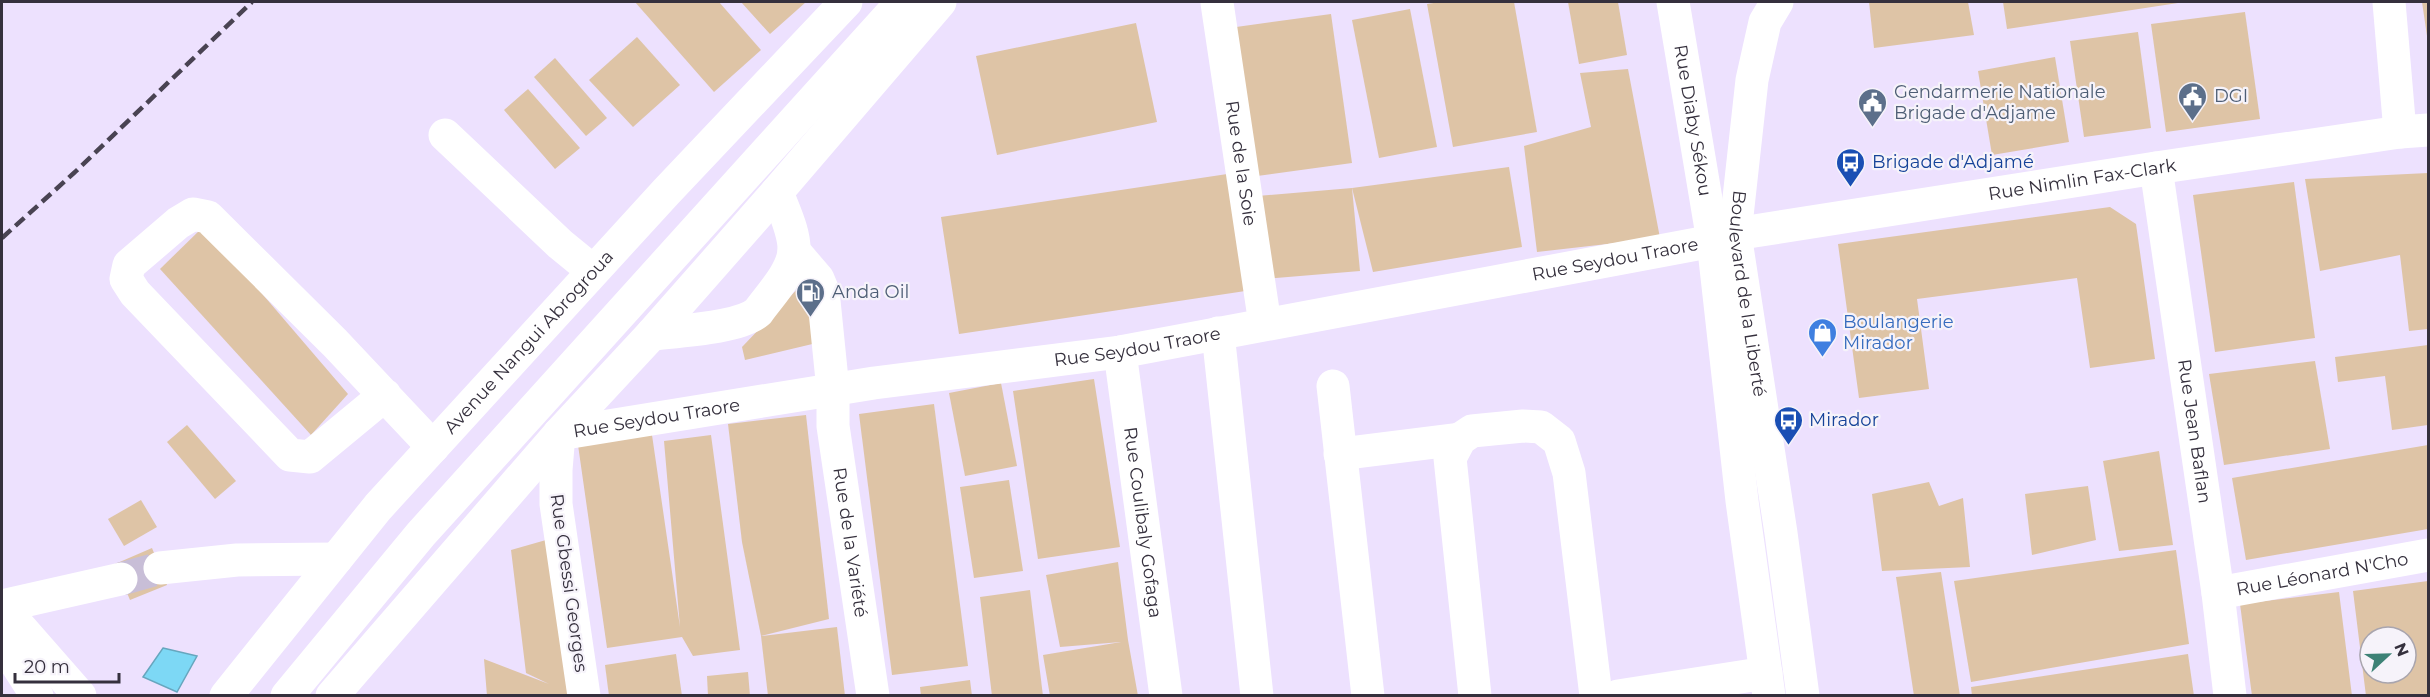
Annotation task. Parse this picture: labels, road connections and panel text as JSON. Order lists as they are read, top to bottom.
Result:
{
  "streets": {
    "street": [
      "Rue Diaby Sékou",
      "Rue de la Soie",
      "Rue Nimlin Fax-Clark",
      "Rue Seydou Traore",
      "Boulevard de la Liberté",
      "Avenue Nangui Abrogroua",
      "Rue Jean Baflan",
      "Rue Coulibaly Gofaga",
      "Rue de la Variété",
      "Rue Léonard N'Cho",
      "Rue Gbessi Georges"
    ]
  },
  "crossings": [
    ["Rue Diaby Sékou", "Rue Nimlin Fax-Clark"],
    ["Rue Diaby Sékou", "Rue Seydou Traore"],
    ["Rue Diaby Sékou", "Boulevard de la Liberté"],
    ["Rue de la Soie", "Rue Seydou Traore"],
    ["Rue Nimlin Fax-Clark", "Rue Seydou Traore"],
    ["Rue Nimlin Fax-Clark", "Boulevard de la Liberté"],
    ["Rue Nimlin Fax-Clark", "Rue Jean Baflan"],
    ["Rue Seydou Traore", "Boulevard de la Liberté"],
    ["Rue Seydou Traore", "Rue Coulibaly Gofaga"],
    ["Rue Seydou Traore", "Rue de la Variété"],
    ["Rue Seydou Traore", "Rue Gbessi Georges"],
    ["Rue Jean Baflan", "Rue Léonard N'Cho"]
  ],
  "places": {
    "public building": ["DGI", "Gendarmerie Nationale Brigade d'Adjame"],
    "bus stop": ["Brigade d'Adjamé", "Mirador"],
    "fuel station": ["Anda Oil"],
    "shop": ["Boulangerie Mirador"]
  },
  "scale_bar": "20 m",
  "north": "right"
}
